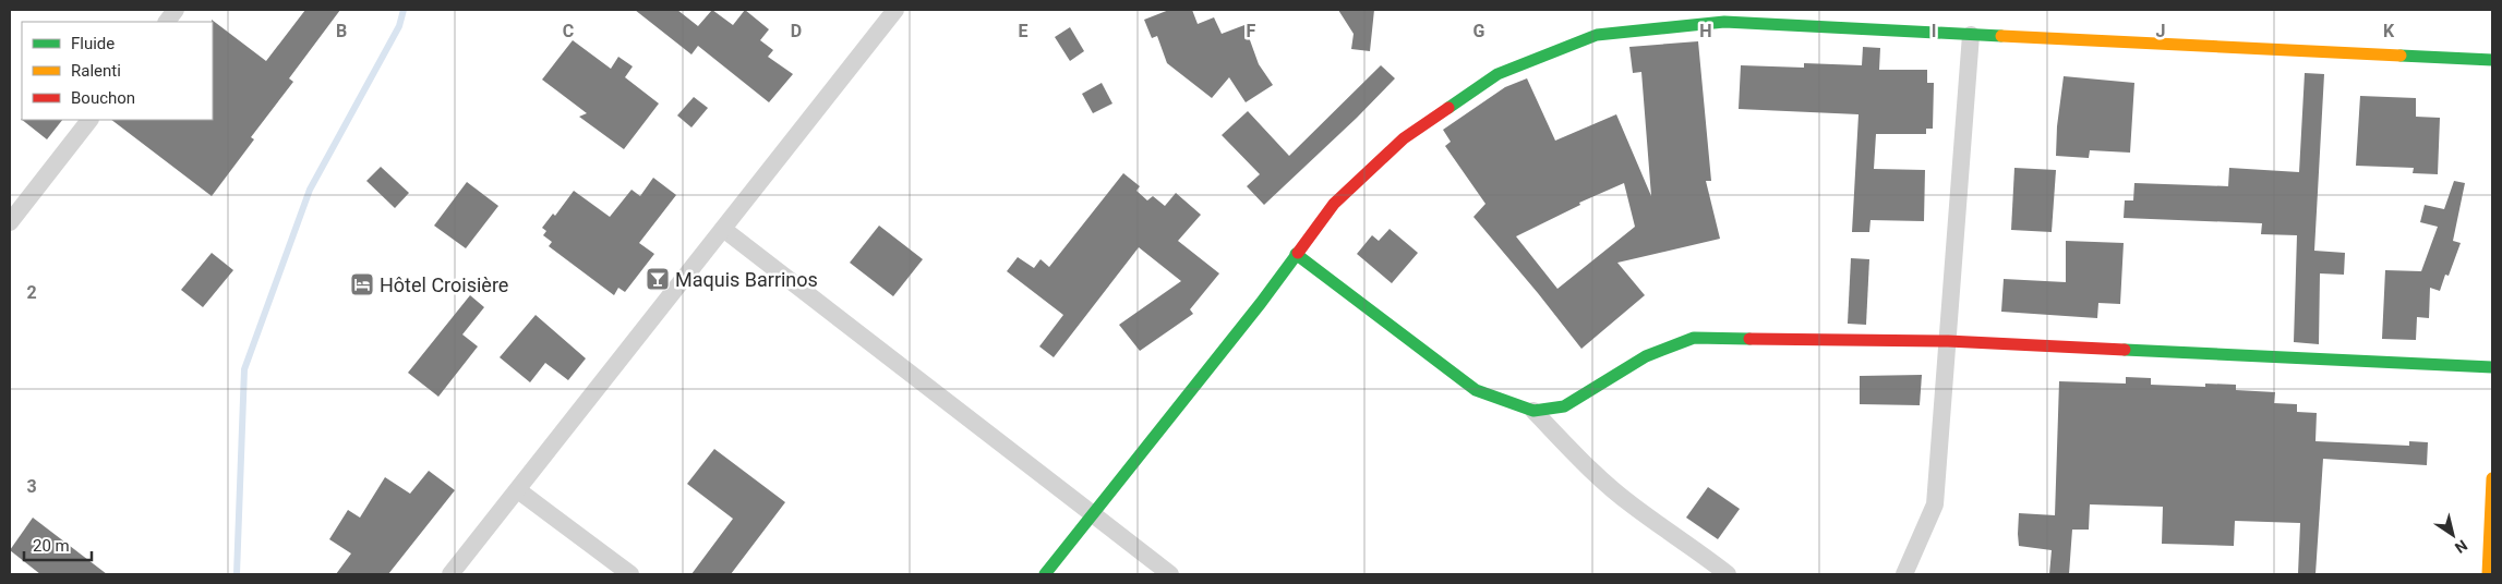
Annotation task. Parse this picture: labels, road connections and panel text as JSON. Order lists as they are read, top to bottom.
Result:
{
  "places": {
    "bar": ["Maquis Barrinos"],
    "hotel": ["Hôtel Croisière"]
  },
  "legend": ["Fluide", "Ralenti", "Bouchon"],
  "scale_bar": "20 m",
  "north": "bottom right",
  "grid": {
    "columns": [
      "B",
      "C",
      "D",
      "E",
      "F",
      "G",
      "H",
      "I",
      "J",
      "K"
    ],
    "rows": ["2", "3"]
  }
}
